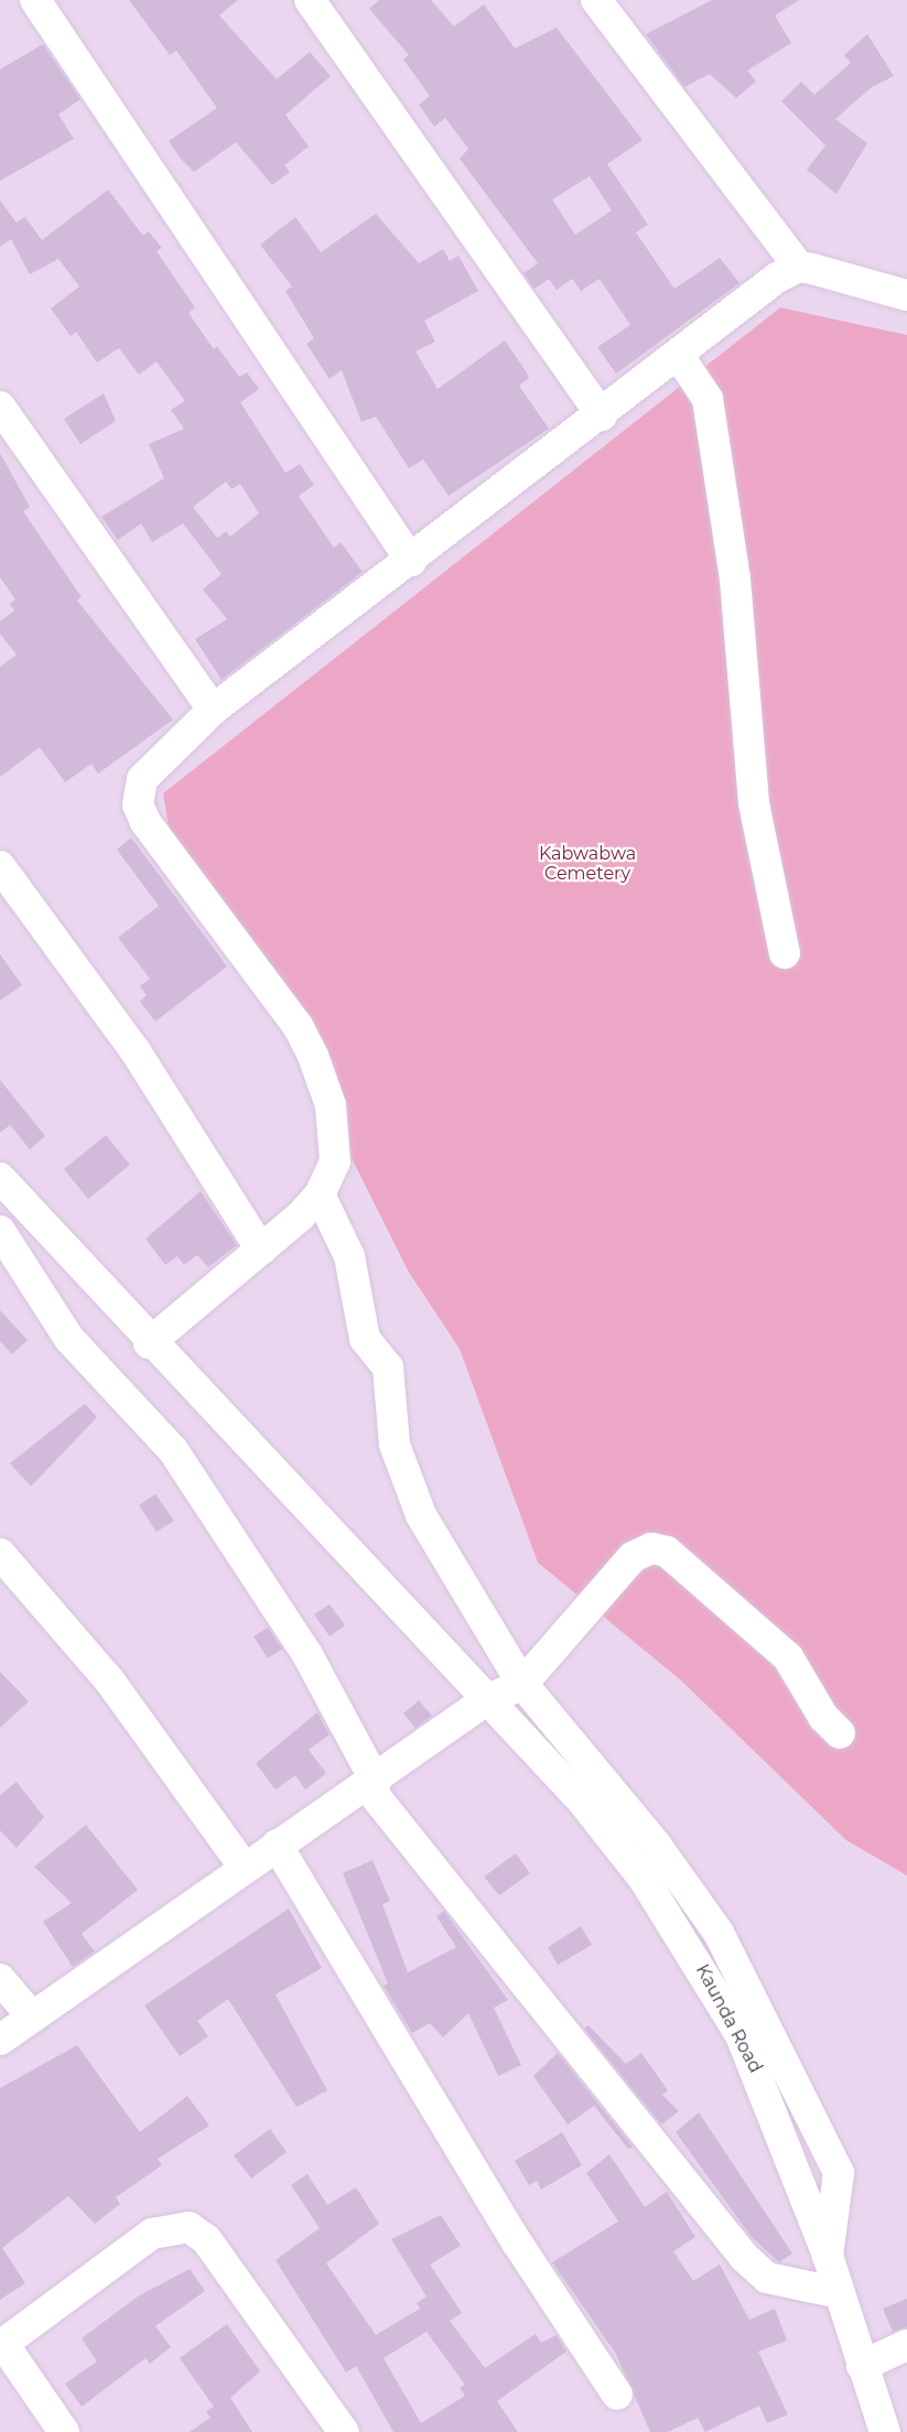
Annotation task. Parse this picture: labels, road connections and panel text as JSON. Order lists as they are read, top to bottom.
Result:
{
  "streets": {
    "street": ["Kaunda Road"]
  },
  "parks": ["Kabwabwa Cemetery"]
}
